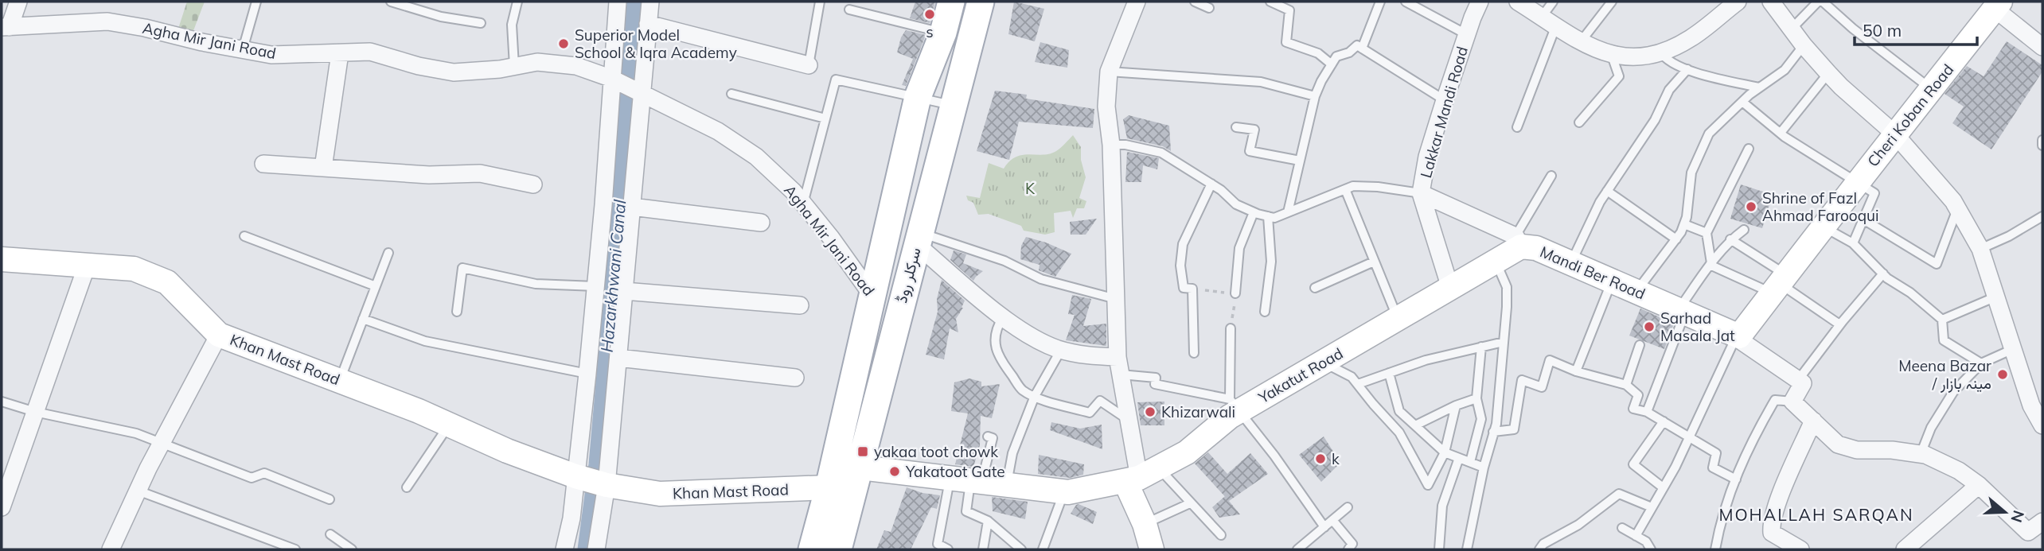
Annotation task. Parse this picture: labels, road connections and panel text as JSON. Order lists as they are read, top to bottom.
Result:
{
  "streets": {
    "main road": ["Agha Mir Jani Road", "سرکلر روڈ", "Khan Mast Road"],
    "street": [
      "Lakkar Mandi Road",
      "Cheri Koban Road",
      "Mandi Ber Road",
      "Yakatut Road"
    ]
  },
  "crossings": [
    ["Agha Mir Jani Road", "سرکلر روڈ"],
    ["Lakkar Mandi Road", "Mandi Ber Road"],
    ["Lakkar Mandi Road", "Yakatut Road"],
    ["Cheri Koban Road", "Mandi Ber Road"],
    ["Mandi Ber Road", "Yakatut Road"],
    ["سرکلر روڈ", "Khan Mast Road"],
    ["سرکلر روڈ", "Yakatut Road"],
    ["Khan Mast Road", "Yakatut Road"]
  ],
  "districts": ["MOHALLAH SARQAN"],
  "water": ["Hazarkhwani Canal"],
  "parks": ["K"],
  "places": {
    "other": [
      "s",
      "Superior Model School & Iqra Academy",
      "Shrine of Fazl Ahmad Farooqui",
      "Sarhad Masala Jat",
      "Meena Bazar / مينہ بازار",
      "Khizarwali",
      "k",
      "Yakatoot Gate"
    ],
    "transit": ["yakaa toot chowk"]
  },
  "scale_bar": "50 m",
  "north": "right"
}
